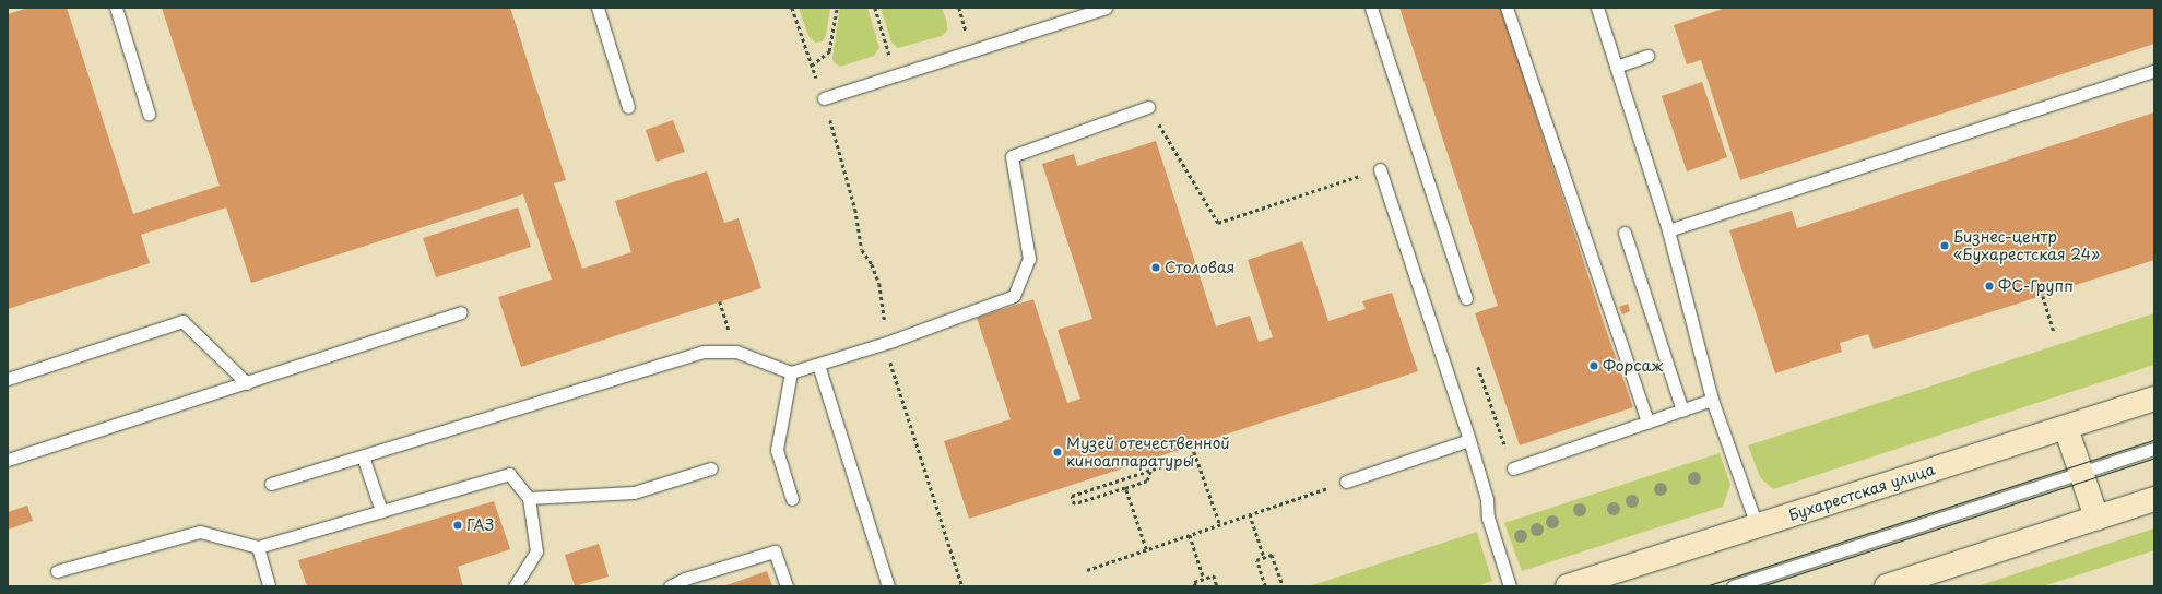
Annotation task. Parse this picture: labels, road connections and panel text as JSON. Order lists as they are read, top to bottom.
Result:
{
  "streets": {
    "main road": ["Бухарестская улица"]
  },
  "places": [
    "Бизнес-центр «Бухарестская 24»",
    "Столовая",
    "ФС-Групп",
    "Форсаж",
    "Музей отечественной киноаппаратуры",
    "ГАЗ"
  ]
}
